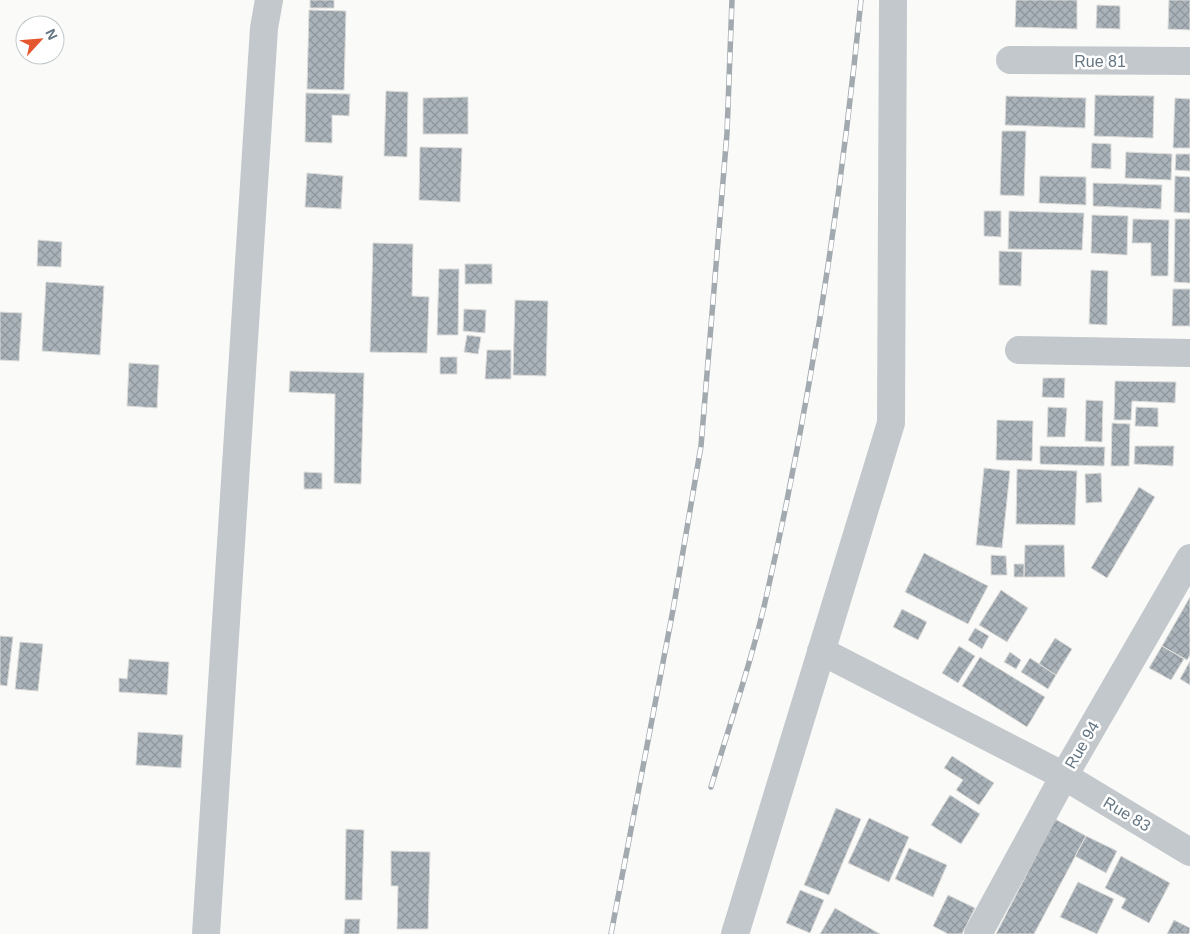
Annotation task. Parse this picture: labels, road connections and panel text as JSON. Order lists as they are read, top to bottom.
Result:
{
  "streets": {
    "street": ["Rue 81", "Rue 94", "Rue 83"]
  },
  "crossings": [
    ["Rue 94", "Rue 83"]
  ],
  "north": "top right"
}
